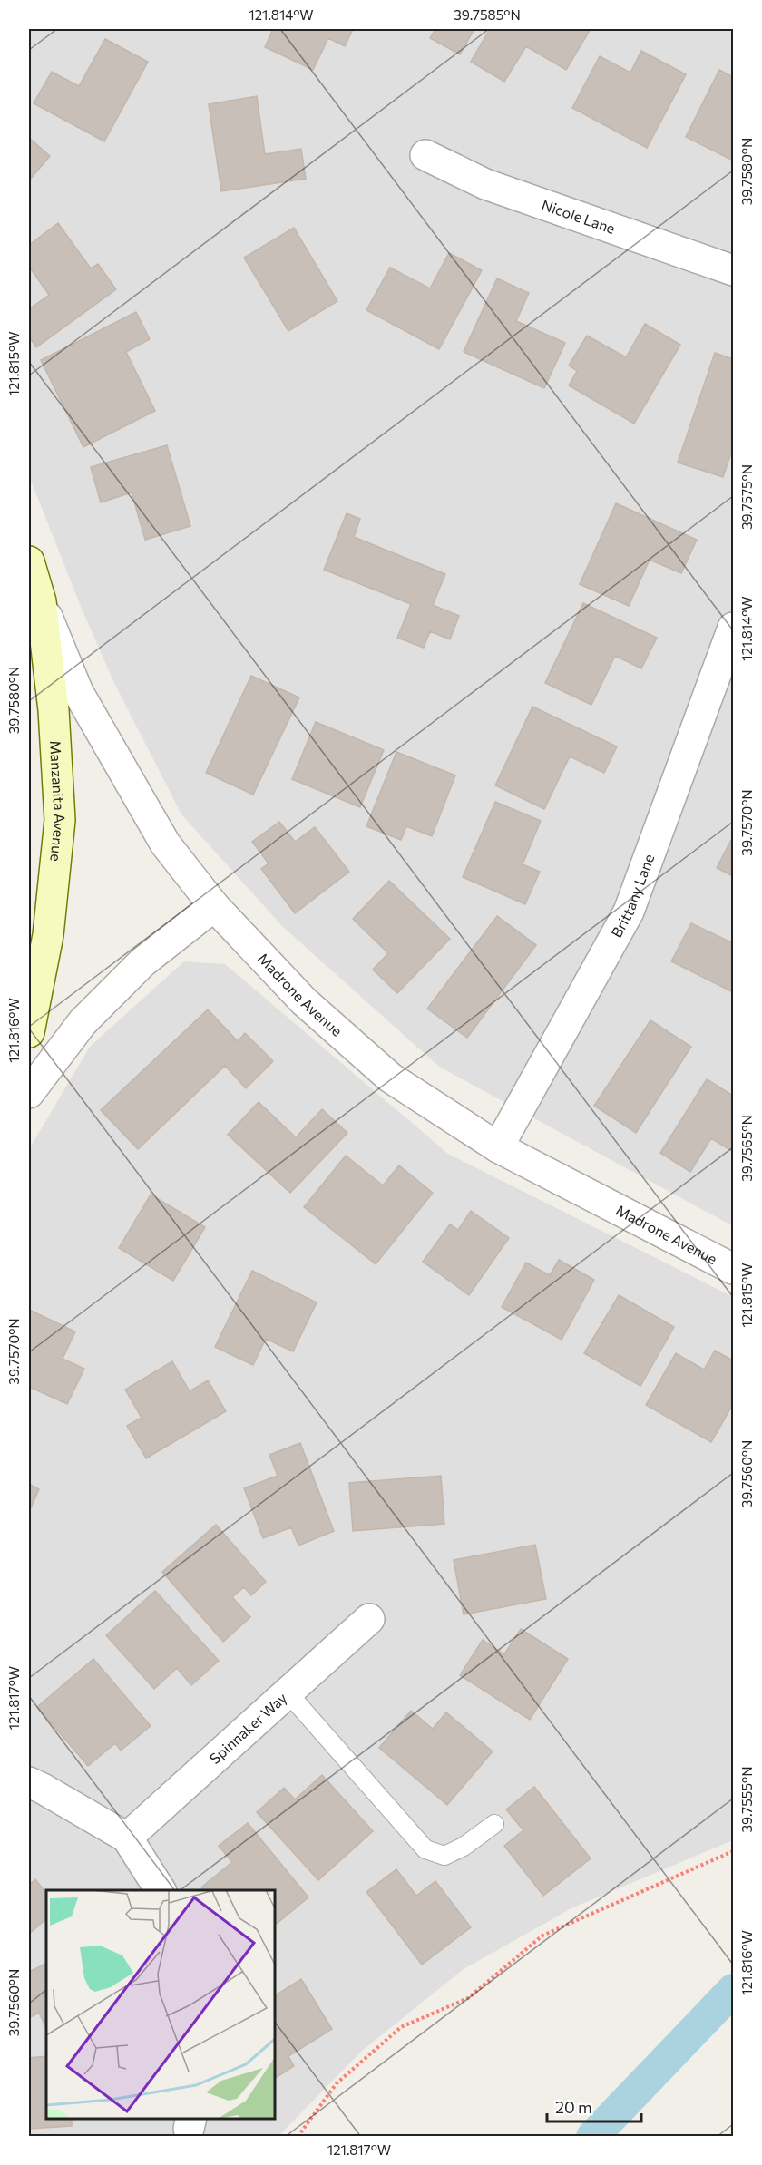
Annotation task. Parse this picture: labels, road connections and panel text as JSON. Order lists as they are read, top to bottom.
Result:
{
  "streets": {
    "street": [
      "Nicole Lane",
      "Manzanita Avenue",
      "Brittany Lane",
      "Madrone Avenue",
      "Spinnaker Way"
    ]
  },
  "crossings": [
    ["Manzanita Avenue", "Madrone Avenue"],
    ["Brittany Lane", "Madrone Avenue"]
  ],
  "scale_bar": "20 m",
  "coordinates": [
    "121.814°W",
    "39.7585°N",
    "39.7580°N",
    "121.815°W",
    "39.7575°N",
    "39.7570°N",
    "121.816°W",
    "39.7565°N",
    "39.7560°N",
    "121.817°W",
    "39.7555°N"
  ]
}
